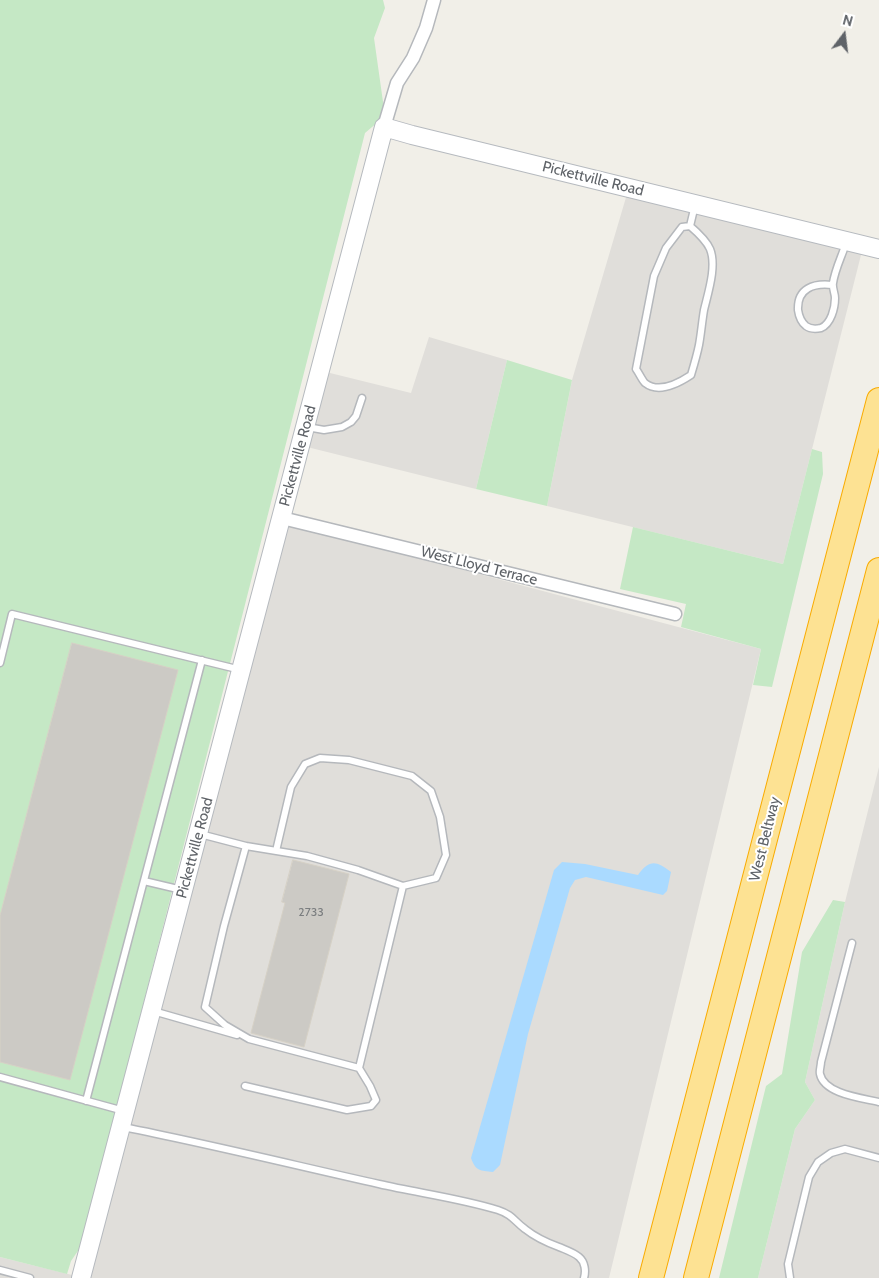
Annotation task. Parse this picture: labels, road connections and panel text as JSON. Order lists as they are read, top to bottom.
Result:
{
  "streets": {
    "highway": ["West Beltway"],
    "street": ["Pickettville Road", "West Lloyd Terrace"]
  },
  "crossings": [
    ["Pickettville Road", "West Lloyd Terrace"]
  ],
  "house_numbers": ["2733"],
  "north": "top"
}
